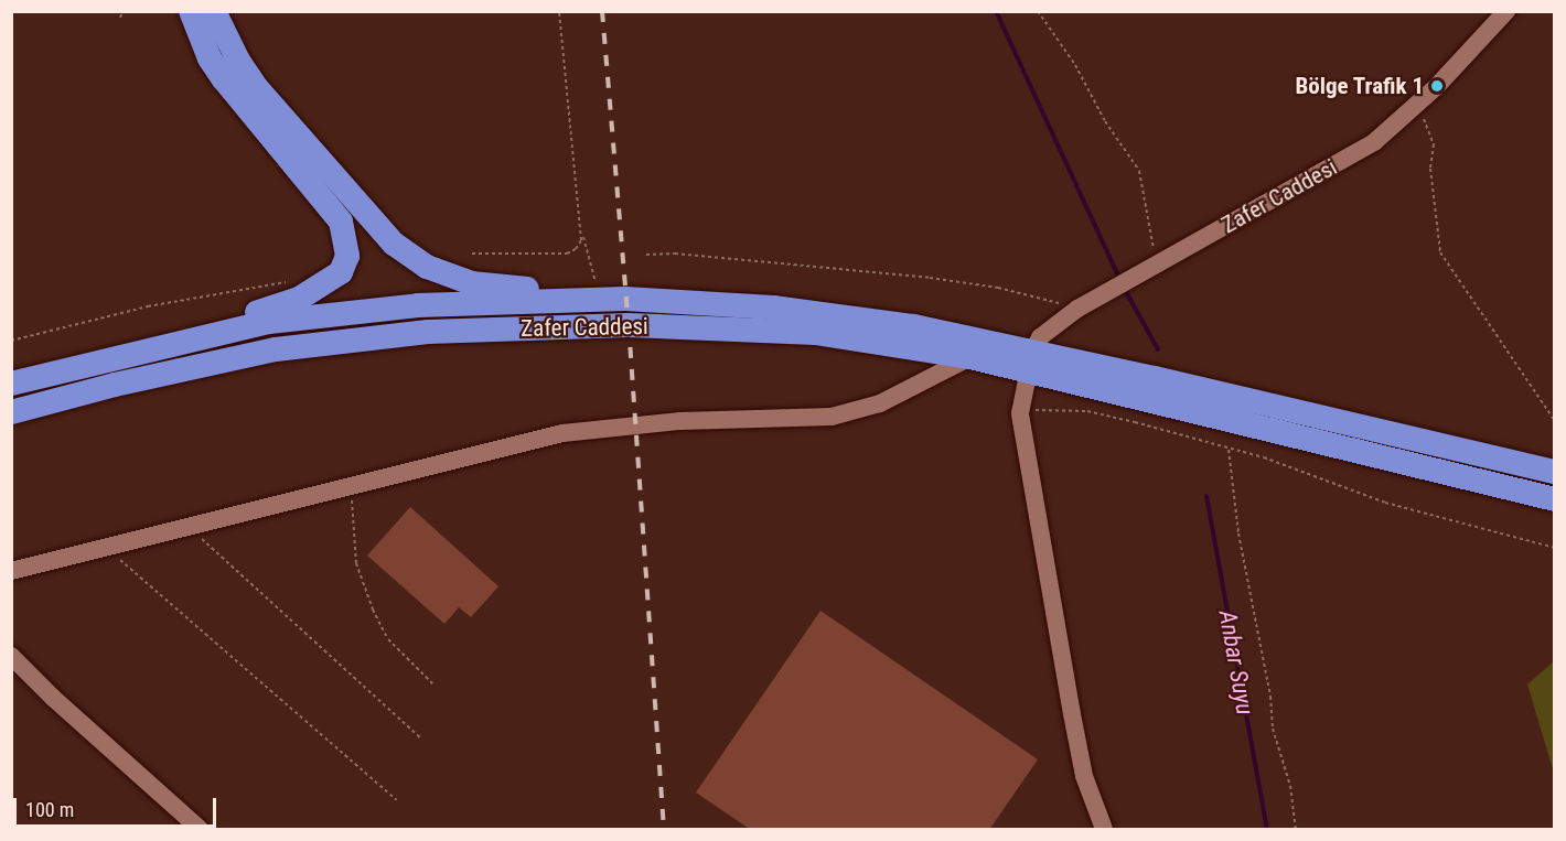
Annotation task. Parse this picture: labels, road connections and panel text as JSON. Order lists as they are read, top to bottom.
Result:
{
  "streets": {
    "highway": ["Zafer Caddesi"]
  },
  "water": ["Anbar Suyu"],
  "places": ["Bölge Trafik 1"],
  "scale_bar": "100 m"
}
